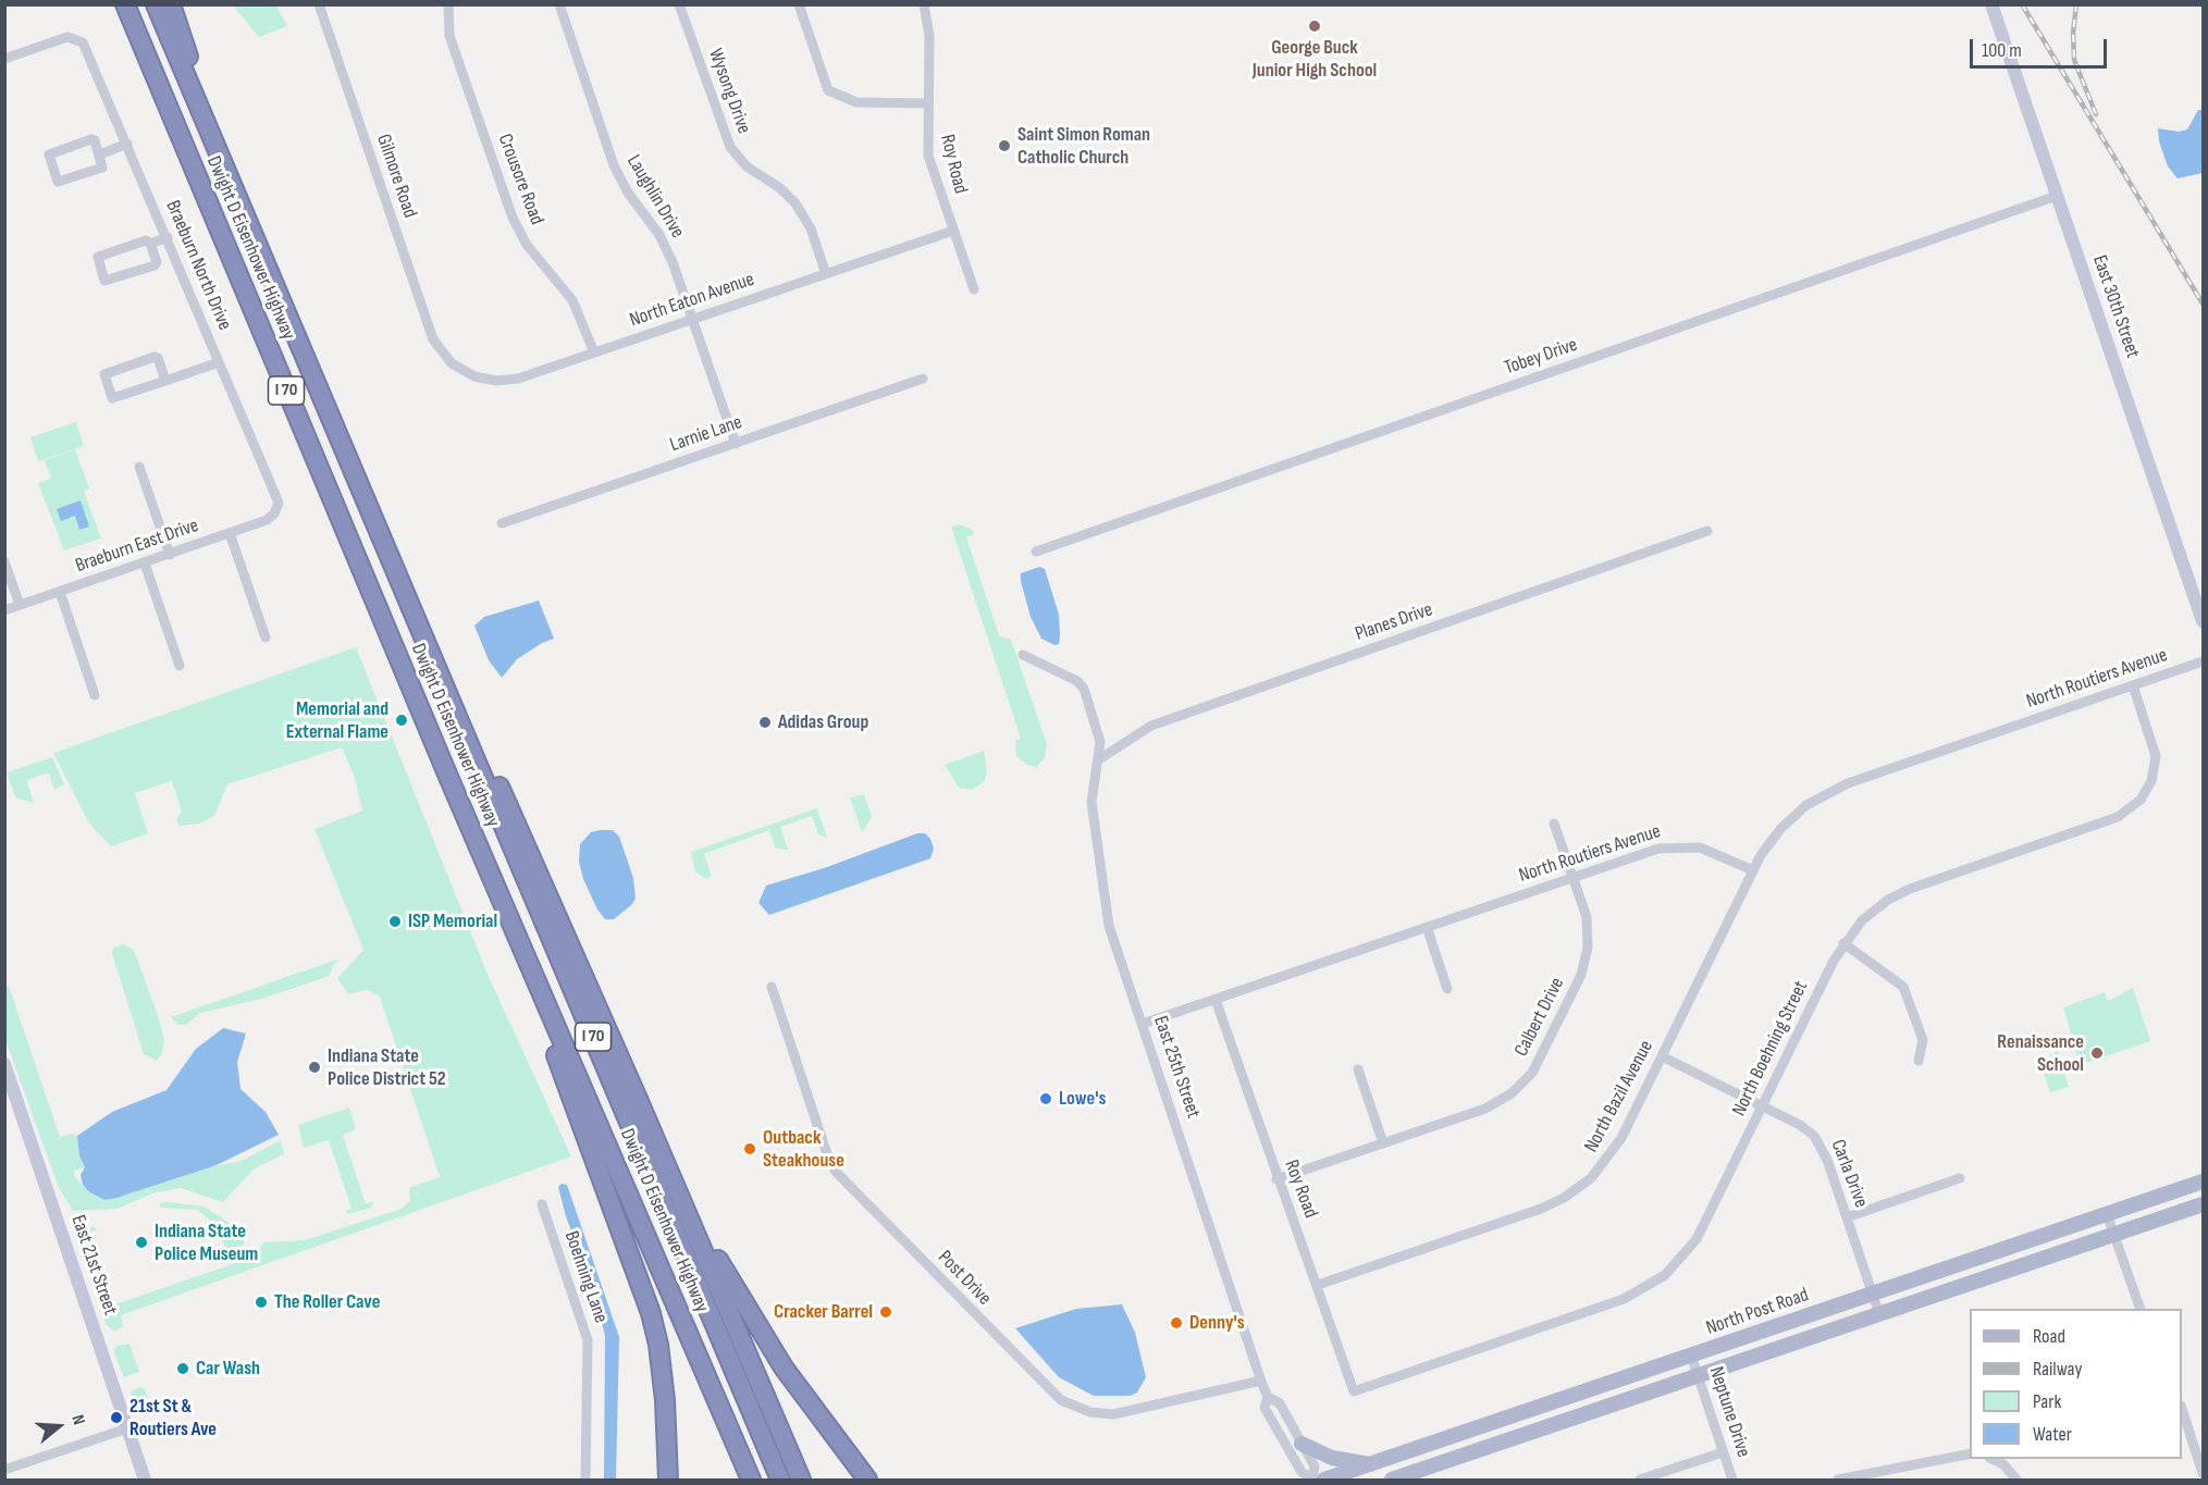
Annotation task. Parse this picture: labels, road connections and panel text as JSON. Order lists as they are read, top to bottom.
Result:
{
  "streets": {
    "highway": ["Dwight D Eisenhower Highway", "I 70"],
    "main road": ["East 30th Street", "East 21st Street", "North Post Road"],
    "street": [
      "Wysong Drive",
      "Roy Road",
      "Gilmore Road",
      "Crousore Road",
      "Laughlin Drive",
      "Braeburn North Drive",
      "North Eaton Avenue",
      "Tobey Drive",
      "Larnie Lane",
      "Braeburn East Drive",
      "Planes Drive",
      "North Routiers Avenue",
      "Calbert Drive",
      "North Boehning Street",
      "East 25th Street",
      "North Bazil Avenue",
      "Carla Drive",
      "Boehning Lane",
      "Post Drive",
      "Neptune Drive"
    ]
  },
  "crossings": [
    ["Wysong Drive", "North Eaton Avenue"],
    ["Roy Road", "North Eaton Avenue"],
    ["Roy Road", "North Routiers Avenue"],
    ["Roy Road", "Calbert Drive"],
    ["Roy Road", "North Boehning Street"],
    ["Roy Road", "North Bazil Avenue"],
    ["Gilmore Road", "North Eaton Avenue"],
    ["Crousore Road", "North Eaton Avenue"],
    ["Laughlin Drive", "North Eaton Avenue"],
    ["Laughlin Drive", "Larnie Lane"],
    ["Braeburn North Drive", "Braeburn East Drive"],
    ["East 30th Street", "Tobey Drive"],
    ["Planes Drive", "East 25th Street"],
    ["North Routiers Avenue", "Calbert Drive"],
    ["North Routiers Avenue", "North Boehning Street"],
    ["North Routiers Avenue", "East 25th Street"],
    ["North Routiers Avenue", "North Bazil Avenue"],
    ["North Boehning Street", "Carla Drive"],
    ["East 25th Street", "Post Drive"],
    ["East 25th Street", "North Post Road"],
    ["North Bazil Avenue", "Carla Drive"],
    ["Carla Drive", "North Post Road"],
    ["North Post Road", "Neptune Drive"]
  ],
  "places": [
    "George Buck Junior High School",
    "Saint Simon Roman Catholic Church",
    "Memorial and External Flame",
    "Adidas Group",
    "ISP Memorial",
    "Renaissance School",
    "Indiana State Police District 52",
    "Lowe's",
    "Outback Steakhouse",
    "Indiana State Police Museum",
    "The Roller Cave",
    "Cracker Barrel",
    "Denny's",
    "Car Wash",
    "21st St & Routiers Ave"
  ],
  "legend": [
    "Road",
    "Railway",
    "Park",
    "Water"
  ],
  "scale_bar": "100 m",
  "north": "right"
}
